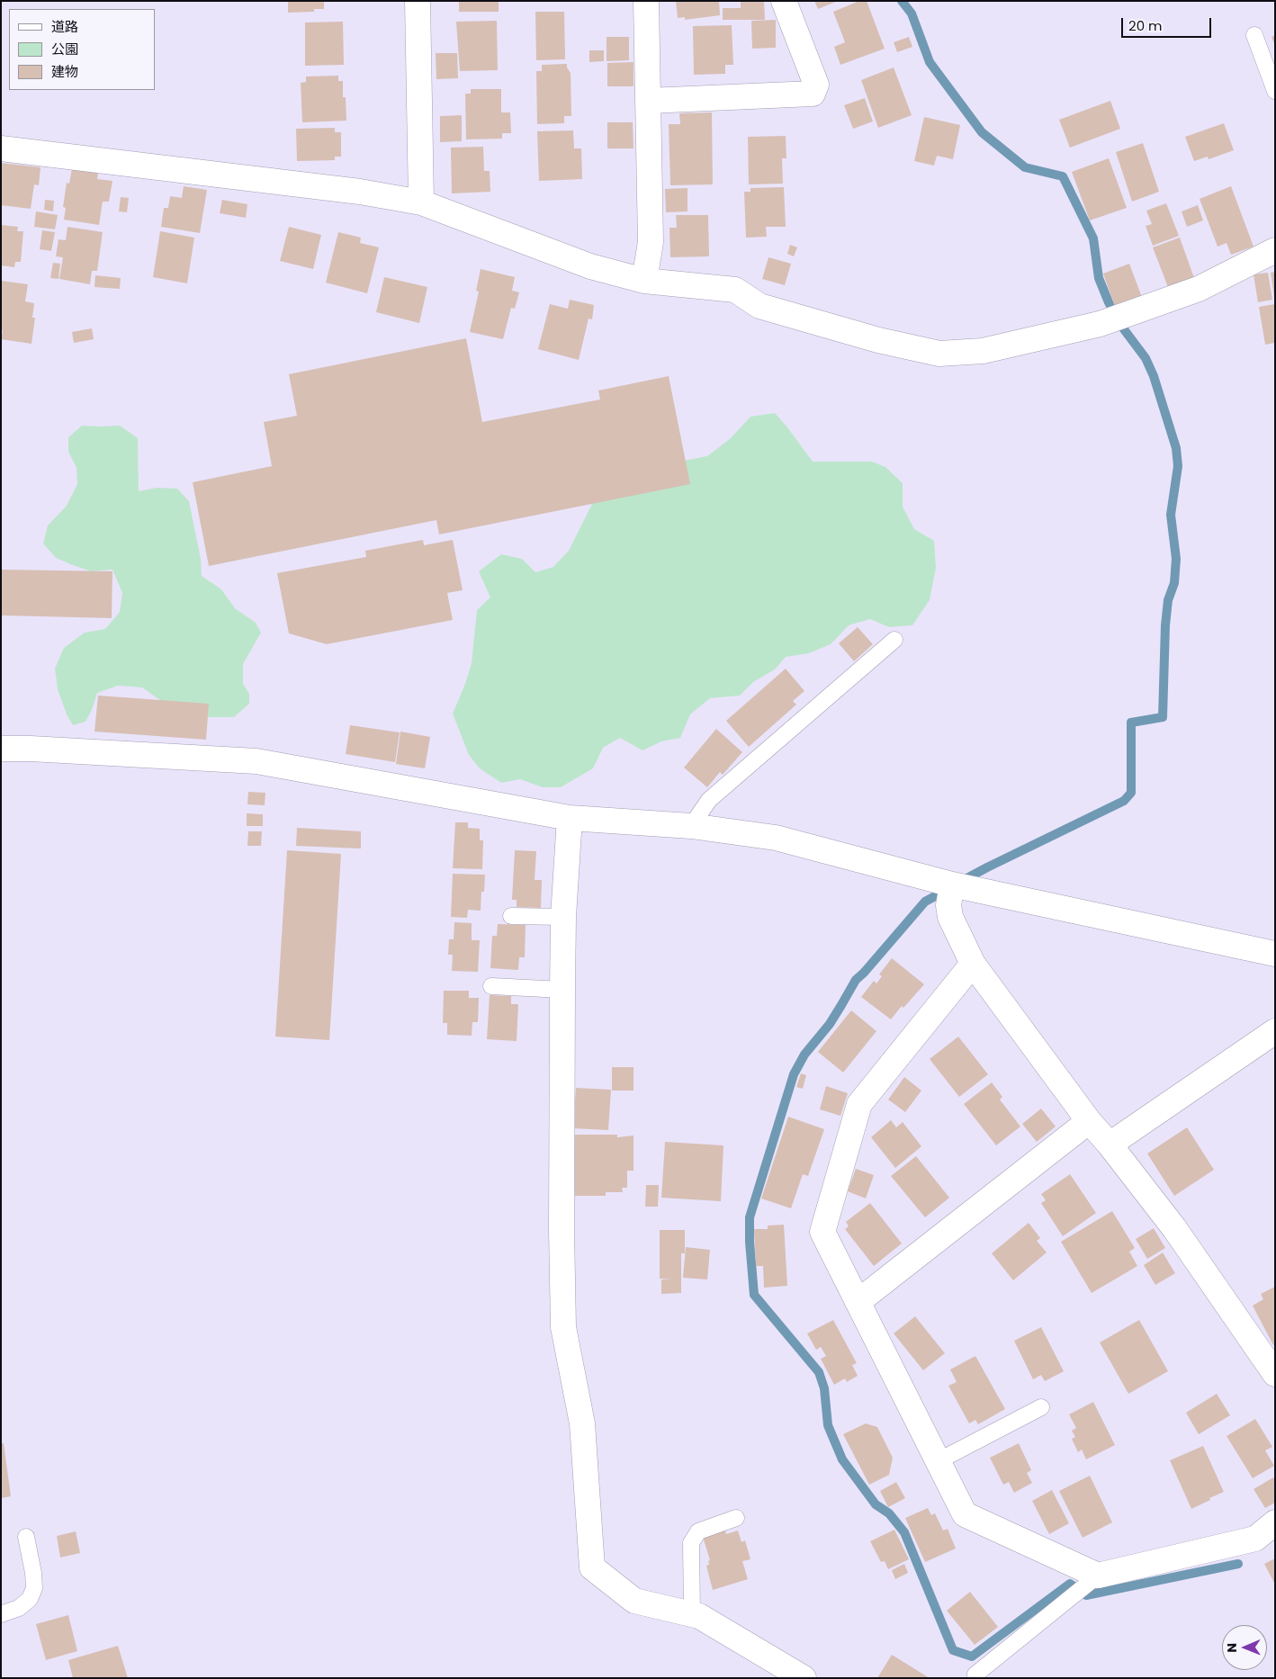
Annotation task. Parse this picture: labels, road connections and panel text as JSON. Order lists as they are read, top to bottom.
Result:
{
  "legend": ["道路", "公園", "建物"],
  "scale_bar": "20 m",
  "north": "left"
}
